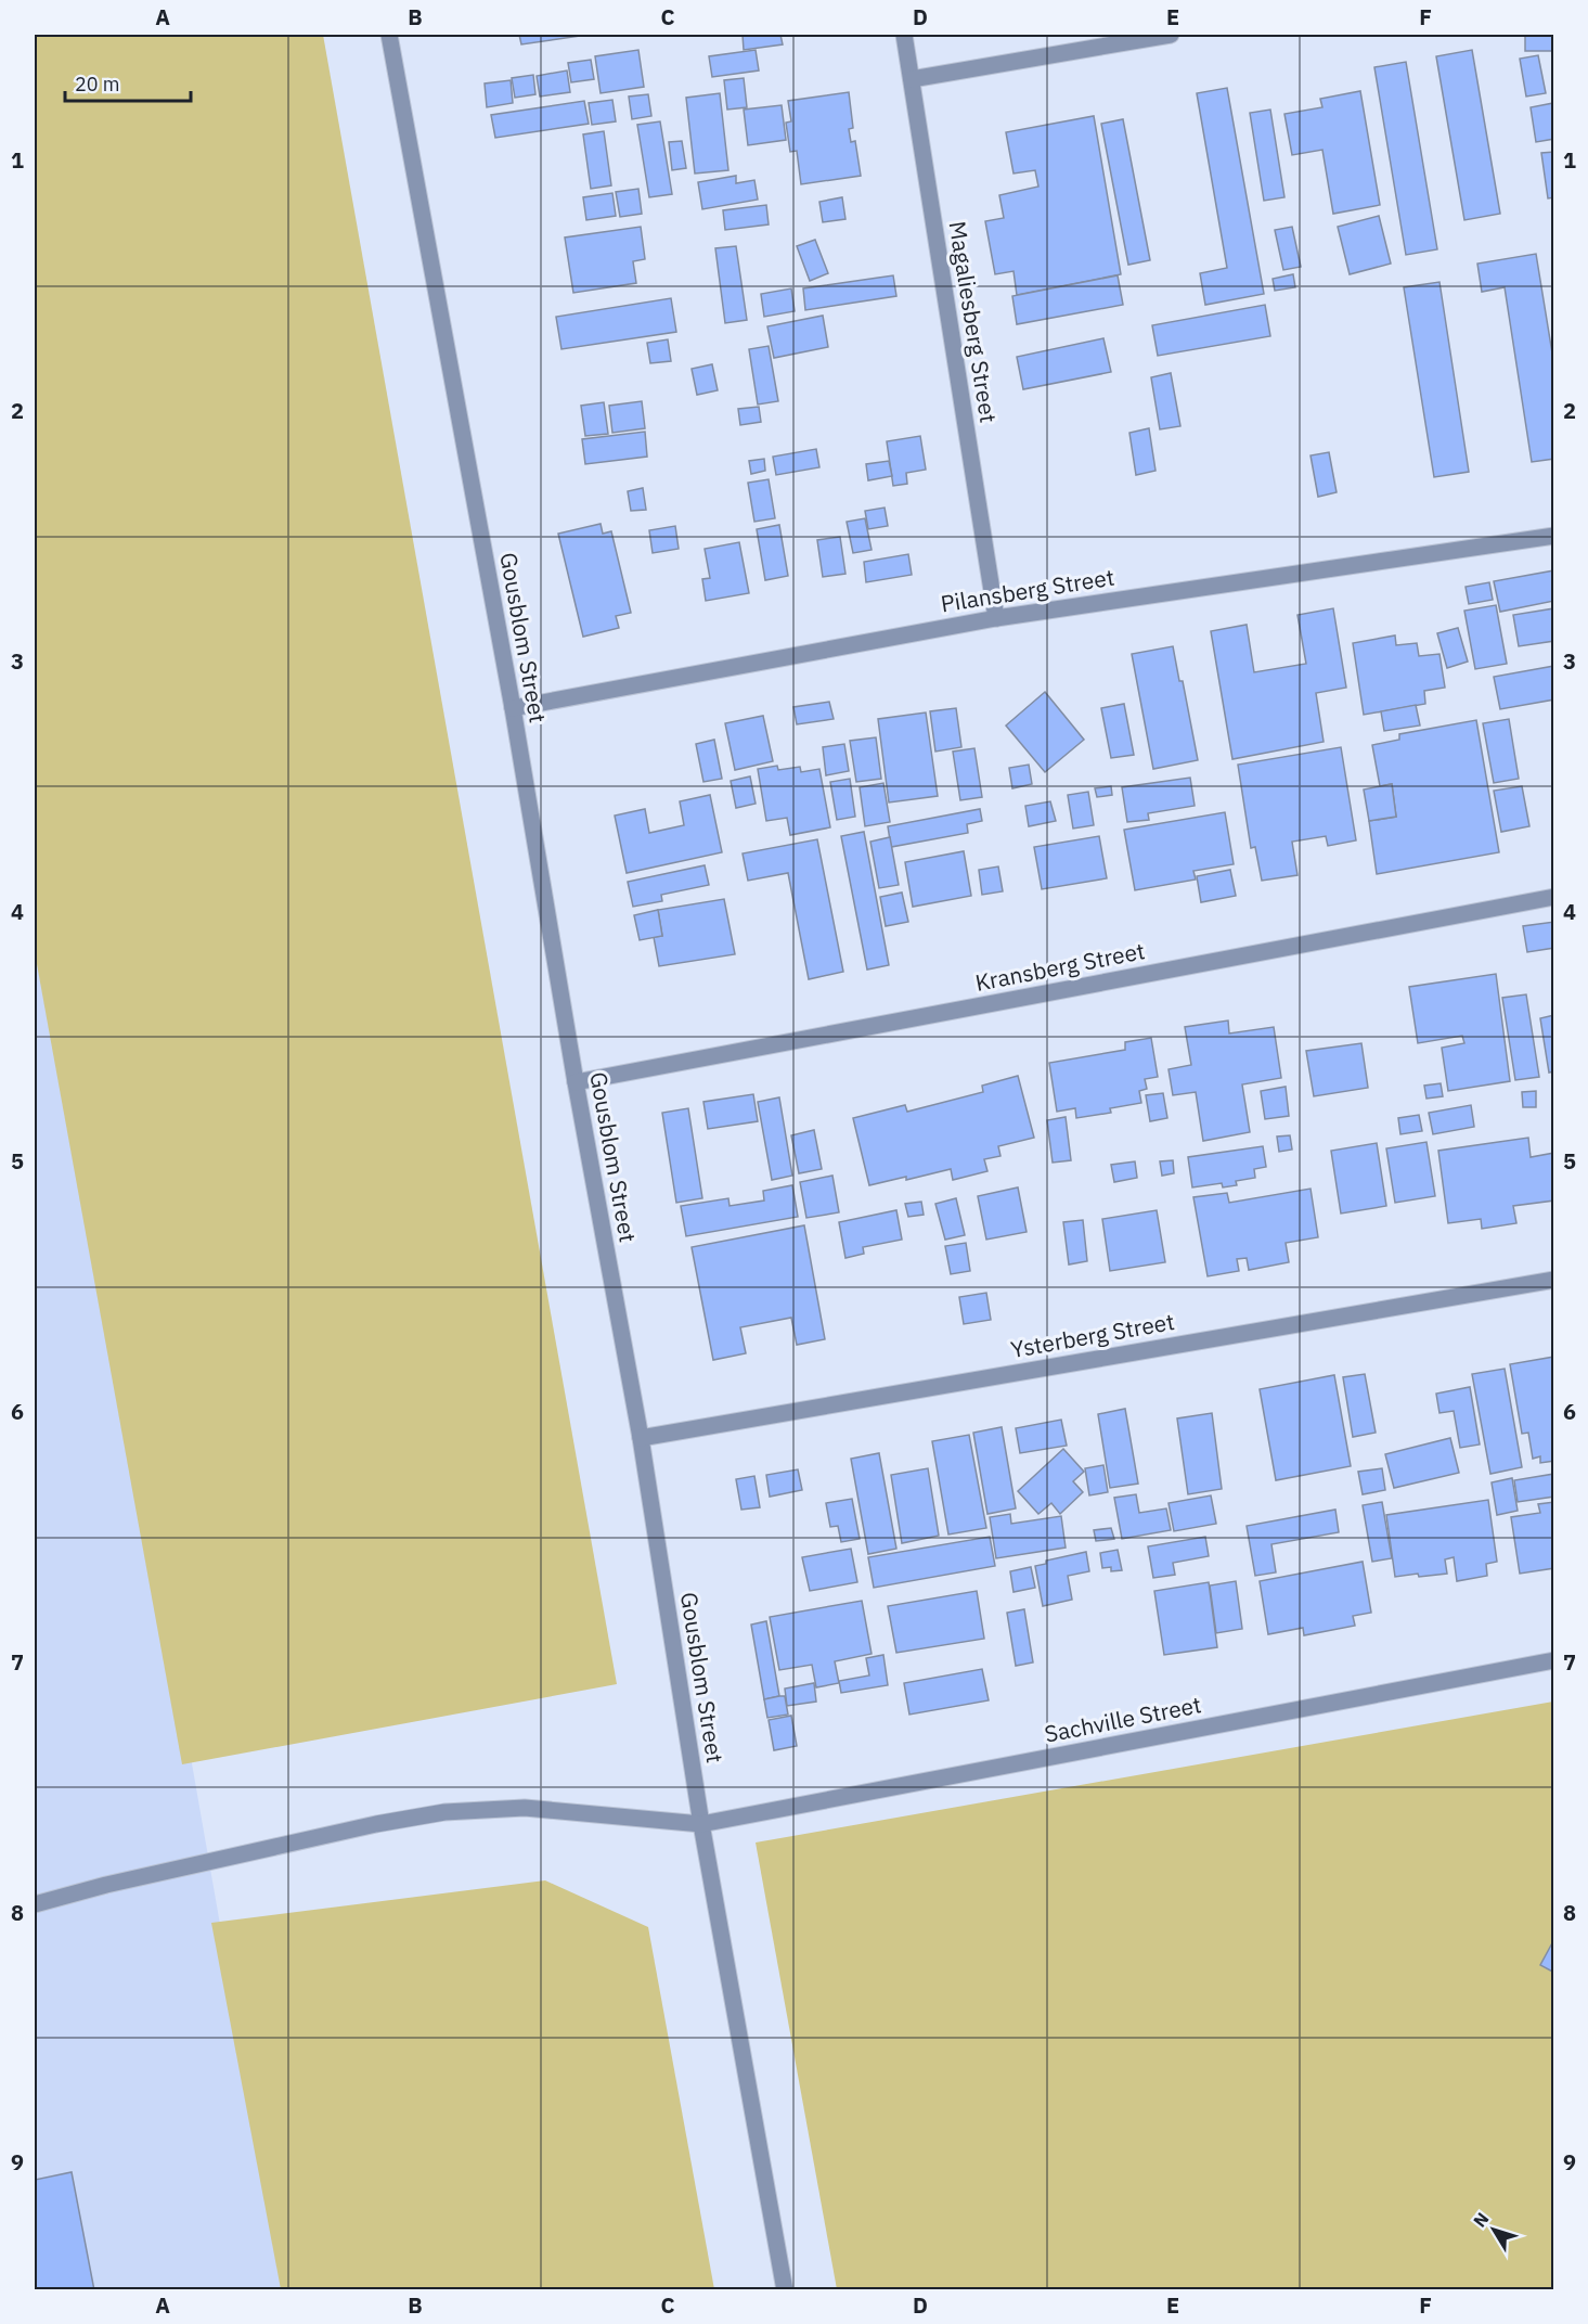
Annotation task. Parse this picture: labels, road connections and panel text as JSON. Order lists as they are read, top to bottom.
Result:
{
  "streets": {
    "street": [
      "Magaliesberg Street",
      "Pilansberg Street",
      "Gousblom Street",
      "Kransberg Street",
      "Ysterberg Street",
      "Sachville Street"
    ]
  },
  "crossings": [
    ["Magaliesberg Street", "Pilansberg Street"],
    ["Pilansberg Street", "Gousblom Street"],
    ["Gousblom Street", "Kransberg Street"],
    ["Gousblom Street", "Ysterberg Street"],
    ["Gousblom Street", "Sachville Street"]
  ],
  "scale_bar": "20 m",
  "north": "top left",
  "grid": {
    "columns": [
      "A",
      "B",
      "C",
      "D",
      "E",
      "F"
    ],
    "rows": [
      "1",
      "2",
      "3",
      "4",
      "5",
      "6",
      "7",
      "8",
      "9"
    ]
  }
}
